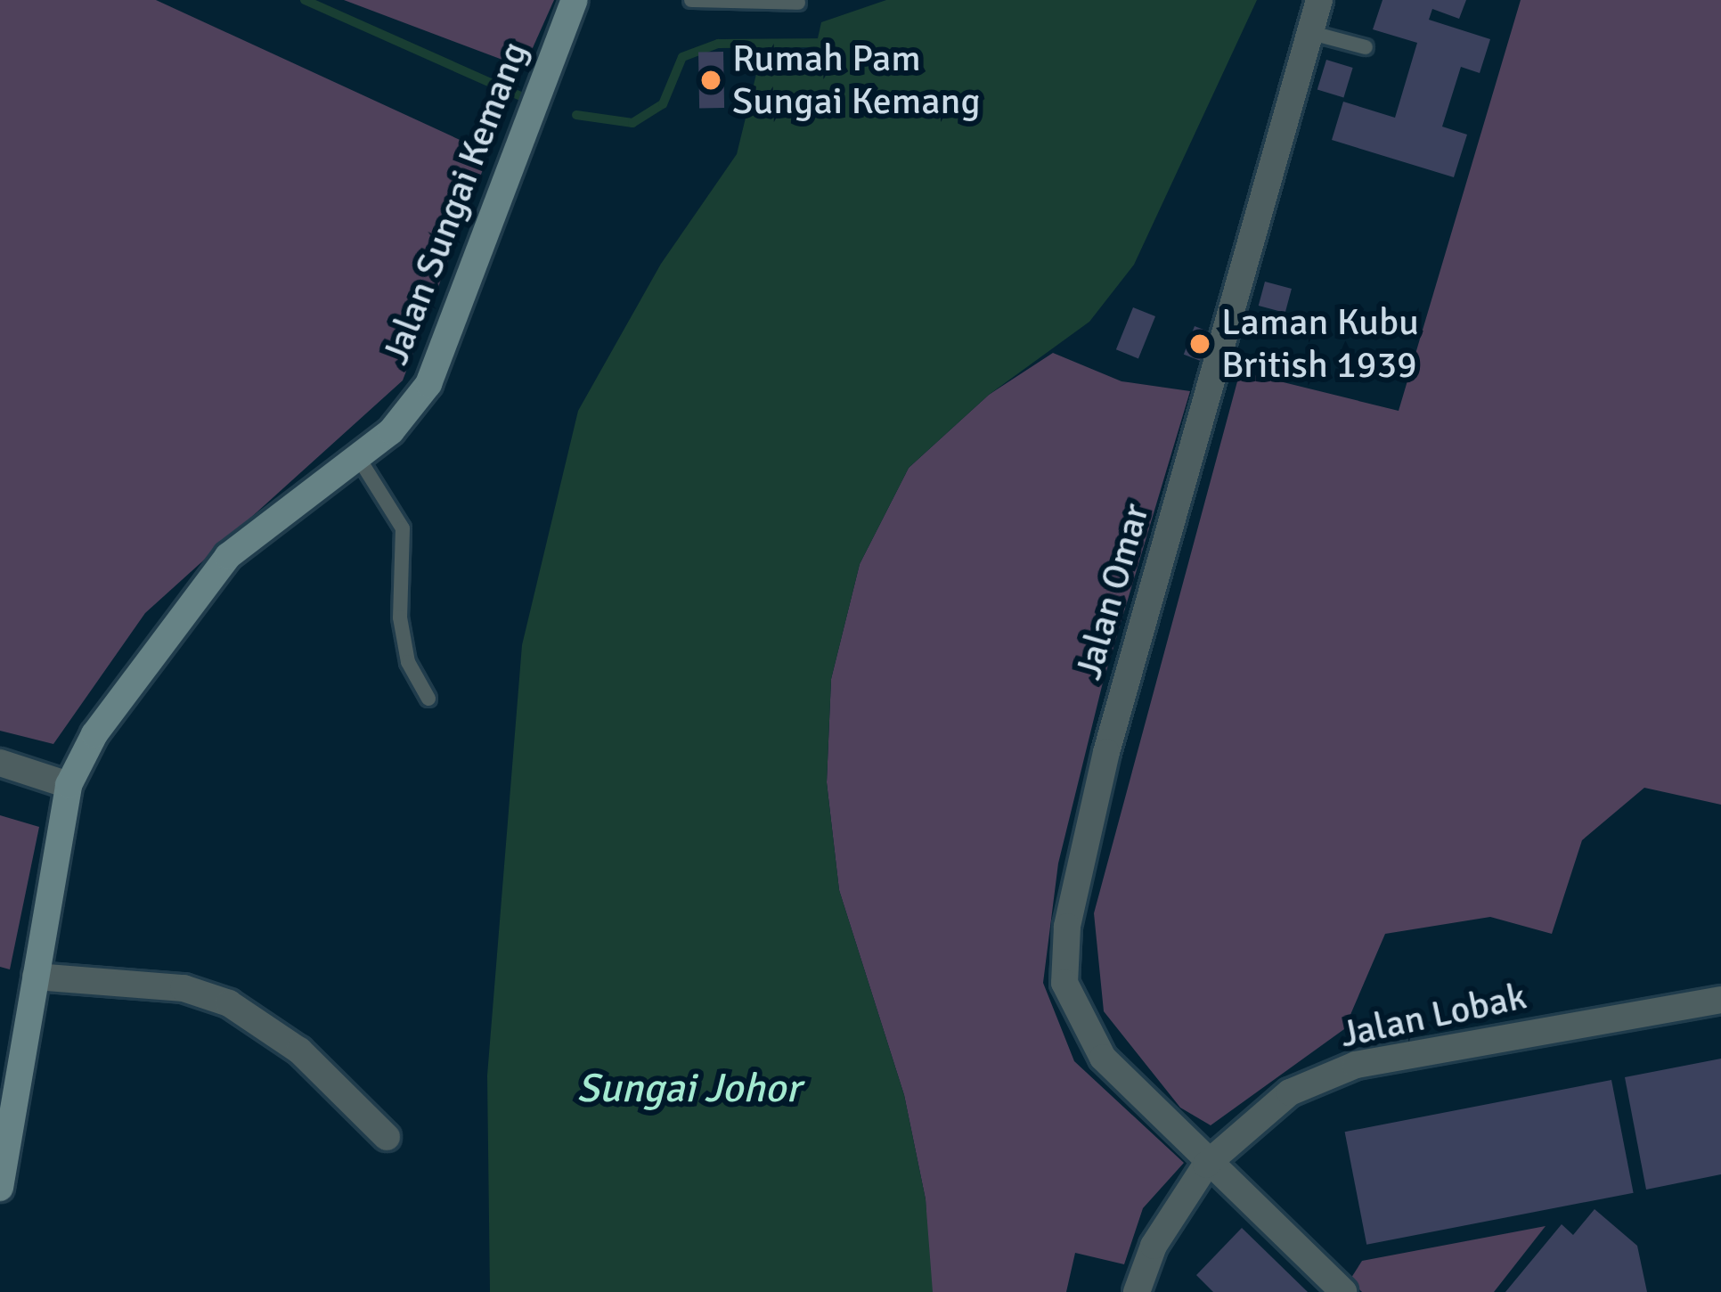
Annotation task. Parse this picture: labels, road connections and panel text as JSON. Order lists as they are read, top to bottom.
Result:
{
  "streets": {
    "street": ["Jalan Sungai Kemang", "Jalan Omar", "Jalan Lobak"]
  },
  "crossings": [
    ["Jalan Omar", "Jalan Lobak"]
  ],
  "water": ["Sungai Johor"],
  "places": ["Rumah Pam Sungai Kemang", "Laman Kubu British 1939"]
}
